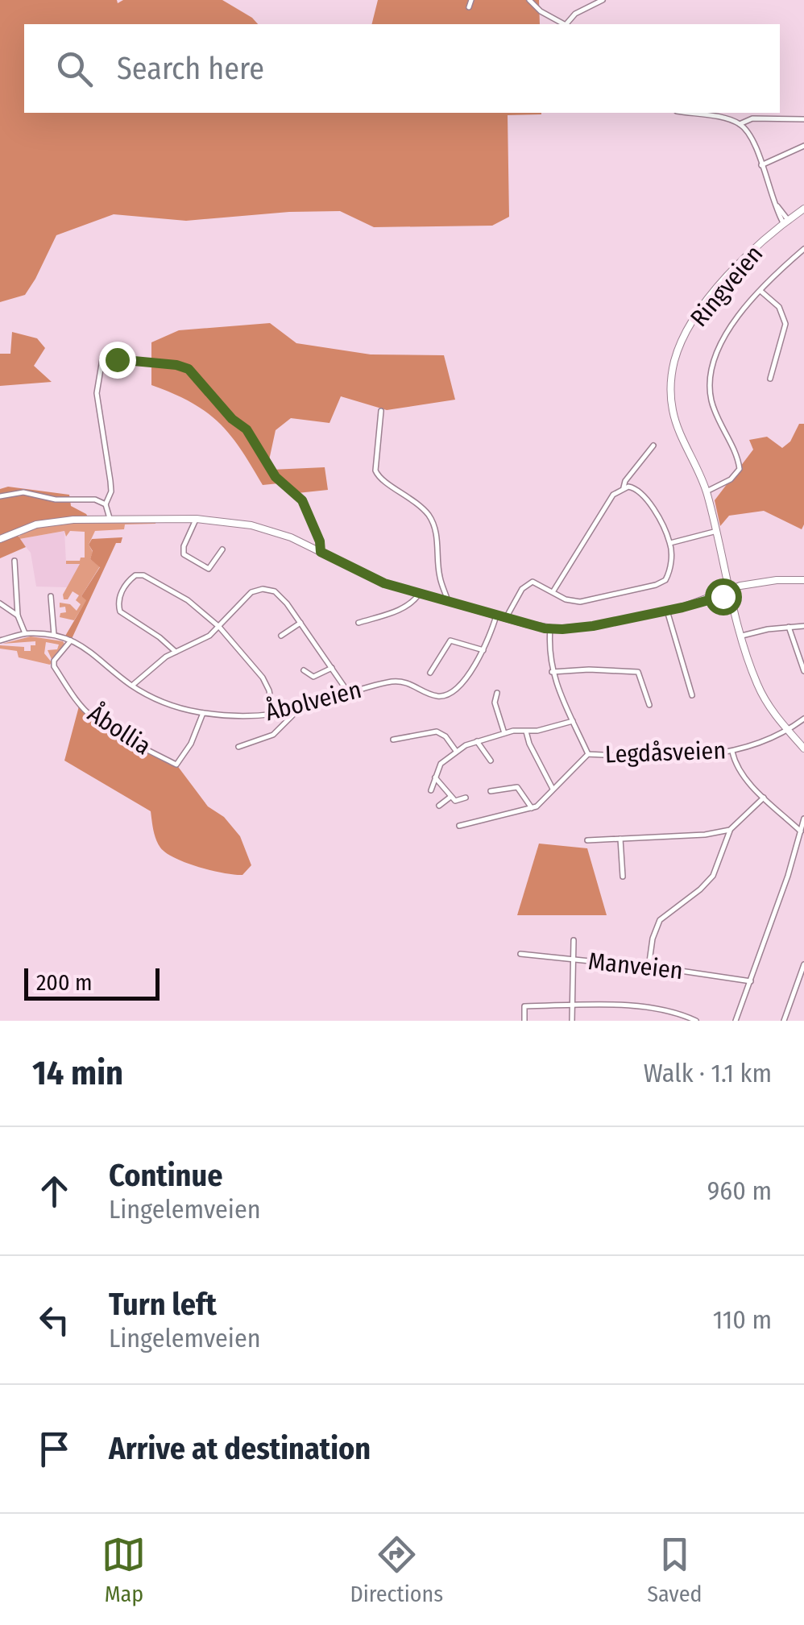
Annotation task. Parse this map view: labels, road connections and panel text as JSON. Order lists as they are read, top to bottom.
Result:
{
  "streets": {
    "main road": ["Ringveien"],
    "street": [
      "Åbolveien",
      "Åbollia",
      "Legdåsveien",
      "Manveien"
    ]
  },
  "crossings": [
    ["Ringveien", "Legdåsveien"],
    ["Åbolveien", "Åbollia"]
  ],
  "scale_bar": "200 m",
  "page": {
    "search": "Search here",
    "scale": "200 m",
    "heading": ["14 min", "Walk · 1.1 km"],
    "list": [
      ["Continue", "Lingelemveien", "960 m"],
      ["Turn left", "Lingelemveien", "110 m"],
      "Arrive at destination"
    ],
    "nav": ["Map", "Directions", "Saved"]
  }
}
